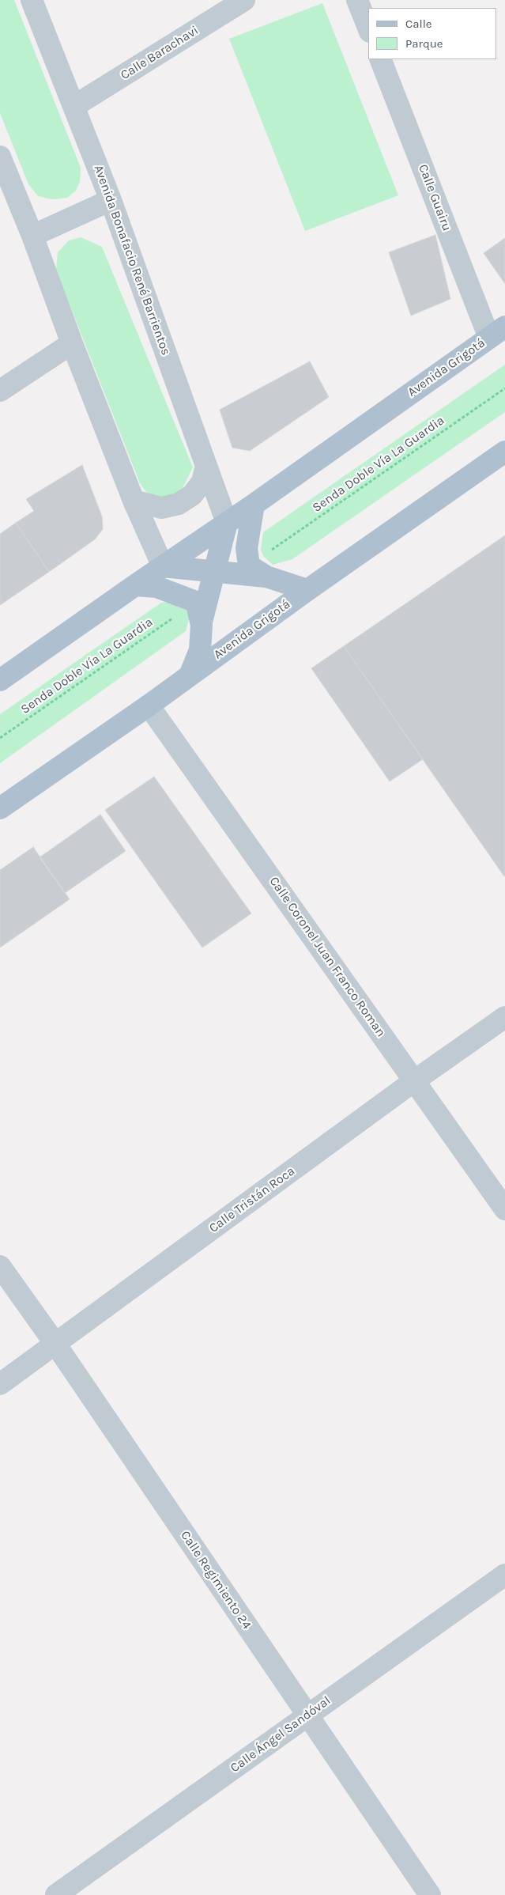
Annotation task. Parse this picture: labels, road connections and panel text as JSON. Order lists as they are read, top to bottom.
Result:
{
  "streets": {
    "main road": ["Avenida Grigotá"],
    "street": [
      "Calle Barachavi",
      "Calle Guairu",
      "Avenida Bonafacio René Barrientos",
      "Calle Coronel Juan Franco Roman",
      "Calle Tristán Roca",
      "Calle Regimiento 24",
      "Calle Ángel Sandóval"
    ],
    "path": ["Senda Doble Vía La Guardia"]
  },
  "crossings": [
    ["Calle Barachavi", "Avenida Bonafacio René Barrientos"],
    ["Calle Guairu", "Avenida Grigotá"],
    ["Avenida Bonafacio René Barrientos", "Avenida Grigotá"],
    ["Avenida Grigotá", "Calle Coronel Juan Franco Roman"],
    ["Calle Coronel Juan Franco Roman", "Calle Tristán Roca"],
    ["Calle Tristán Roca", "Calle Regimiento 24"],
    ["Calle Regimiento 24", "Calle Ángel Sandóval"]
  ],
  "legend": ["Calle", "Parque"]
}
